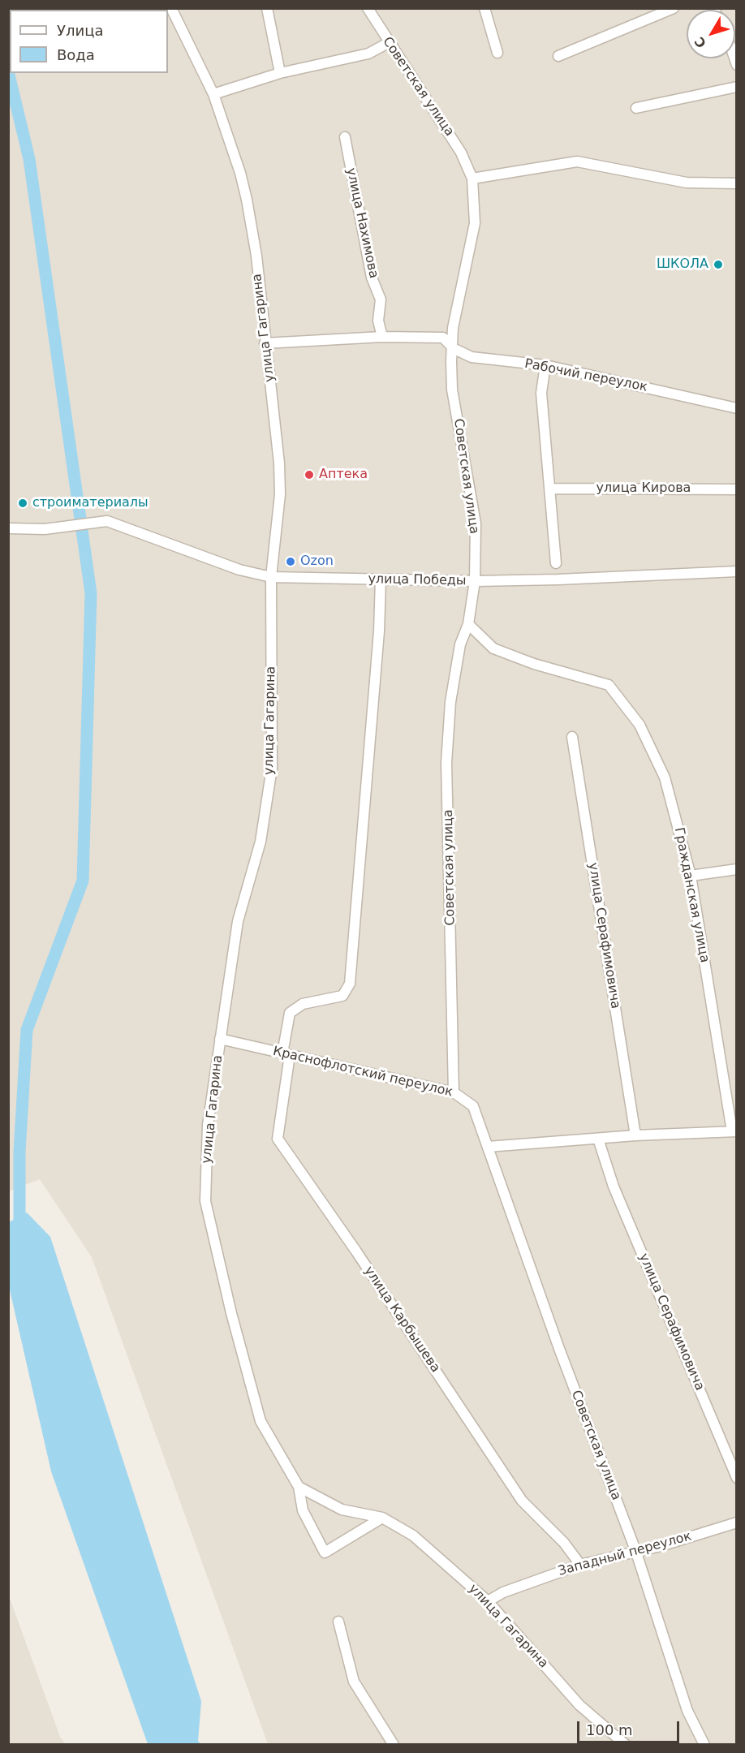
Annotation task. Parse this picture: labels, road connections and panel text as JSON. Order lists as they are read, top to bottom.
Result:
{
  "streets": {
    "street": [
      "Советская улица",
      "улица Нахимова",
      "улица Гагарина",
      "Рабочий переулок",
      "улица Кирова",
      "улица Победы",
      "Гражданская улица",
      "улица Серафимовича",
      "Краснофлотский переулок",
      "улица Карбышева",
      "Западный переулок"
    ]
  },
  "crossings": [
    ["Советская улица", "Рабочий переулок"],
    ["Советская улица", "улица Победы"],
    ["Советская улица", "Гражданская улица"],
    ["Советская улица", "Краснофлотский переулок"],
    ["Советская улица", "Западный переулок"],
    ["улица Нахимова", "Рабочий переулок"],
    ["улица Гагарина", "Рабочий переулок"],
    ["улица Гагарина", "улица Победы"],
    ["улица Гагарина", "Краснофлотский переулок"],
    ["улица Гагарина", "Западный переулок"],
    ["улица Победы", "улица Карбышева"],
    ["Краснофлотский переулок", "улица Карбышева"],
    ["улица Карбышева", "Западный переулок"]
  ],
  "places": [
    "ШКОЛА",
    "Аптека",
    "строиматериалы",
    "Ozon"
  ],
  "legend": ["Улица", "Вода"],
  "scale_bar": "100 m",
  "north": "bottom left"
}
